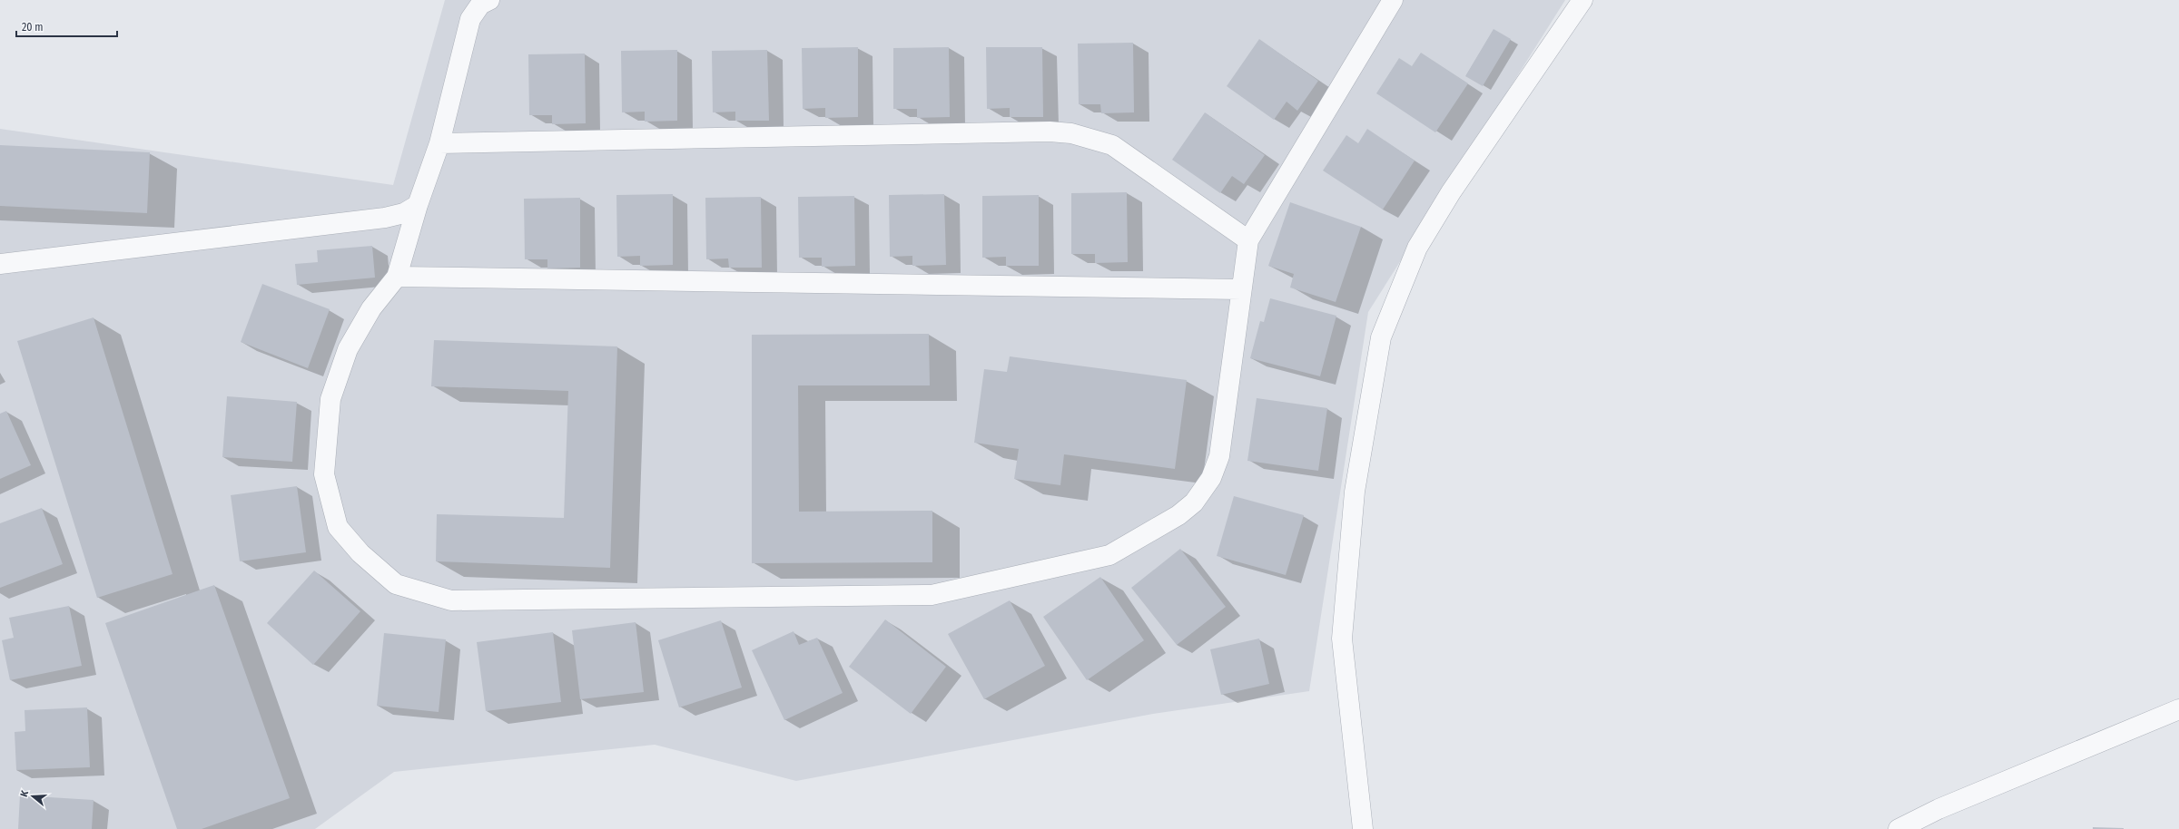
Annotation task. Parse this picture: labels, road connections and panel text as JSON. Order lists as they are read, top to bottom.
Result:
{
  "scale_bar": "20 m",
  "north": "left"
}
